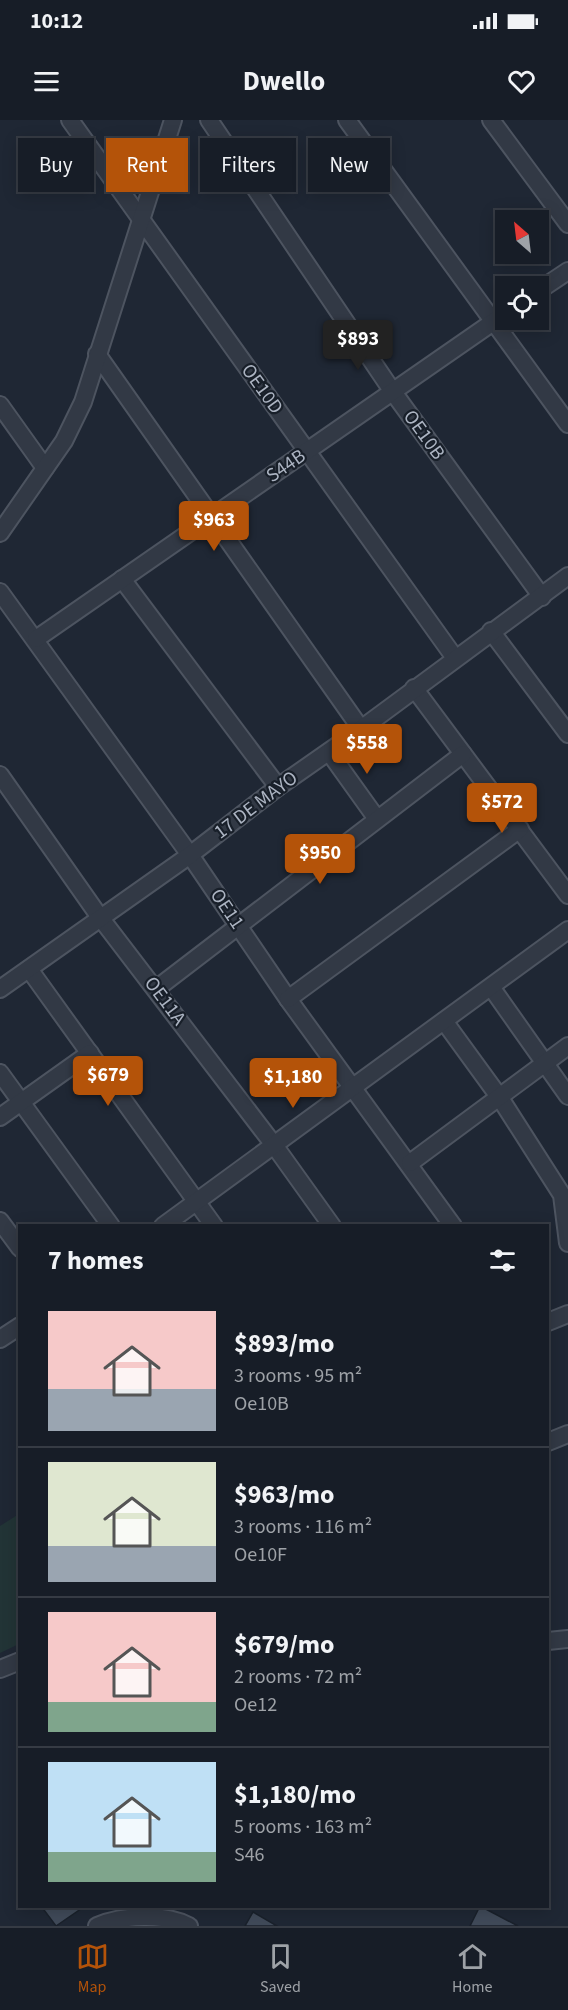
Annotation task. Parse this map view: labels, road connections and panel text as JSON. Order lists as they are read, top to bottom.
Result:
{
  "streets": {
    "street": [
      "OE10D",
      "OE10B",
      "S44B",
      "17 DE MAYO",
      "OE11",
      "OE11A"
    ]
  },
  "crossings": [
    ["OE10D", "S44B"],
    ["OE10D", "17 DE MAYO"],
    ["OE10B", "S44B"],
    ["OE10B", "17 DE MAYO"],
    ["S44B", "OE11"],
    ["17 DE MAYO", "OE11"],
    ["17 DE MAYO", "OE11A"]
  ],
  "north": "top left",
  "page": {
    "status": "10:12",
    "header": "Dwello",
    "chip": [
      "Buy",
      "Rent",
      "Filters",
      "New"
    ],
    "price": [
      "$893",
      "$963",
      "$558",
      "$572",
      "$950",
      "$679",
      "$1,180"
    ],
    "heading": "7 homes",
    "list": [
      {
        "name": "$893/mo",
        "note": "3 rooms · 95 m² · Oe10B"
      },
      {
        "name": "$963/mo",
        "note": "3 rooms · 116 m² · Oe10F"
      },
      {
        "name": "$679/mo",
        "note": "2 rooms · 72 m² · Oe12"
      },
      {
        "name": "$1,180/mo",
        "note": "5 rooms · 163 m² · S46"
      }
    ],
    "tabs": ["Map", "Saved", "Home"]
  }
}
